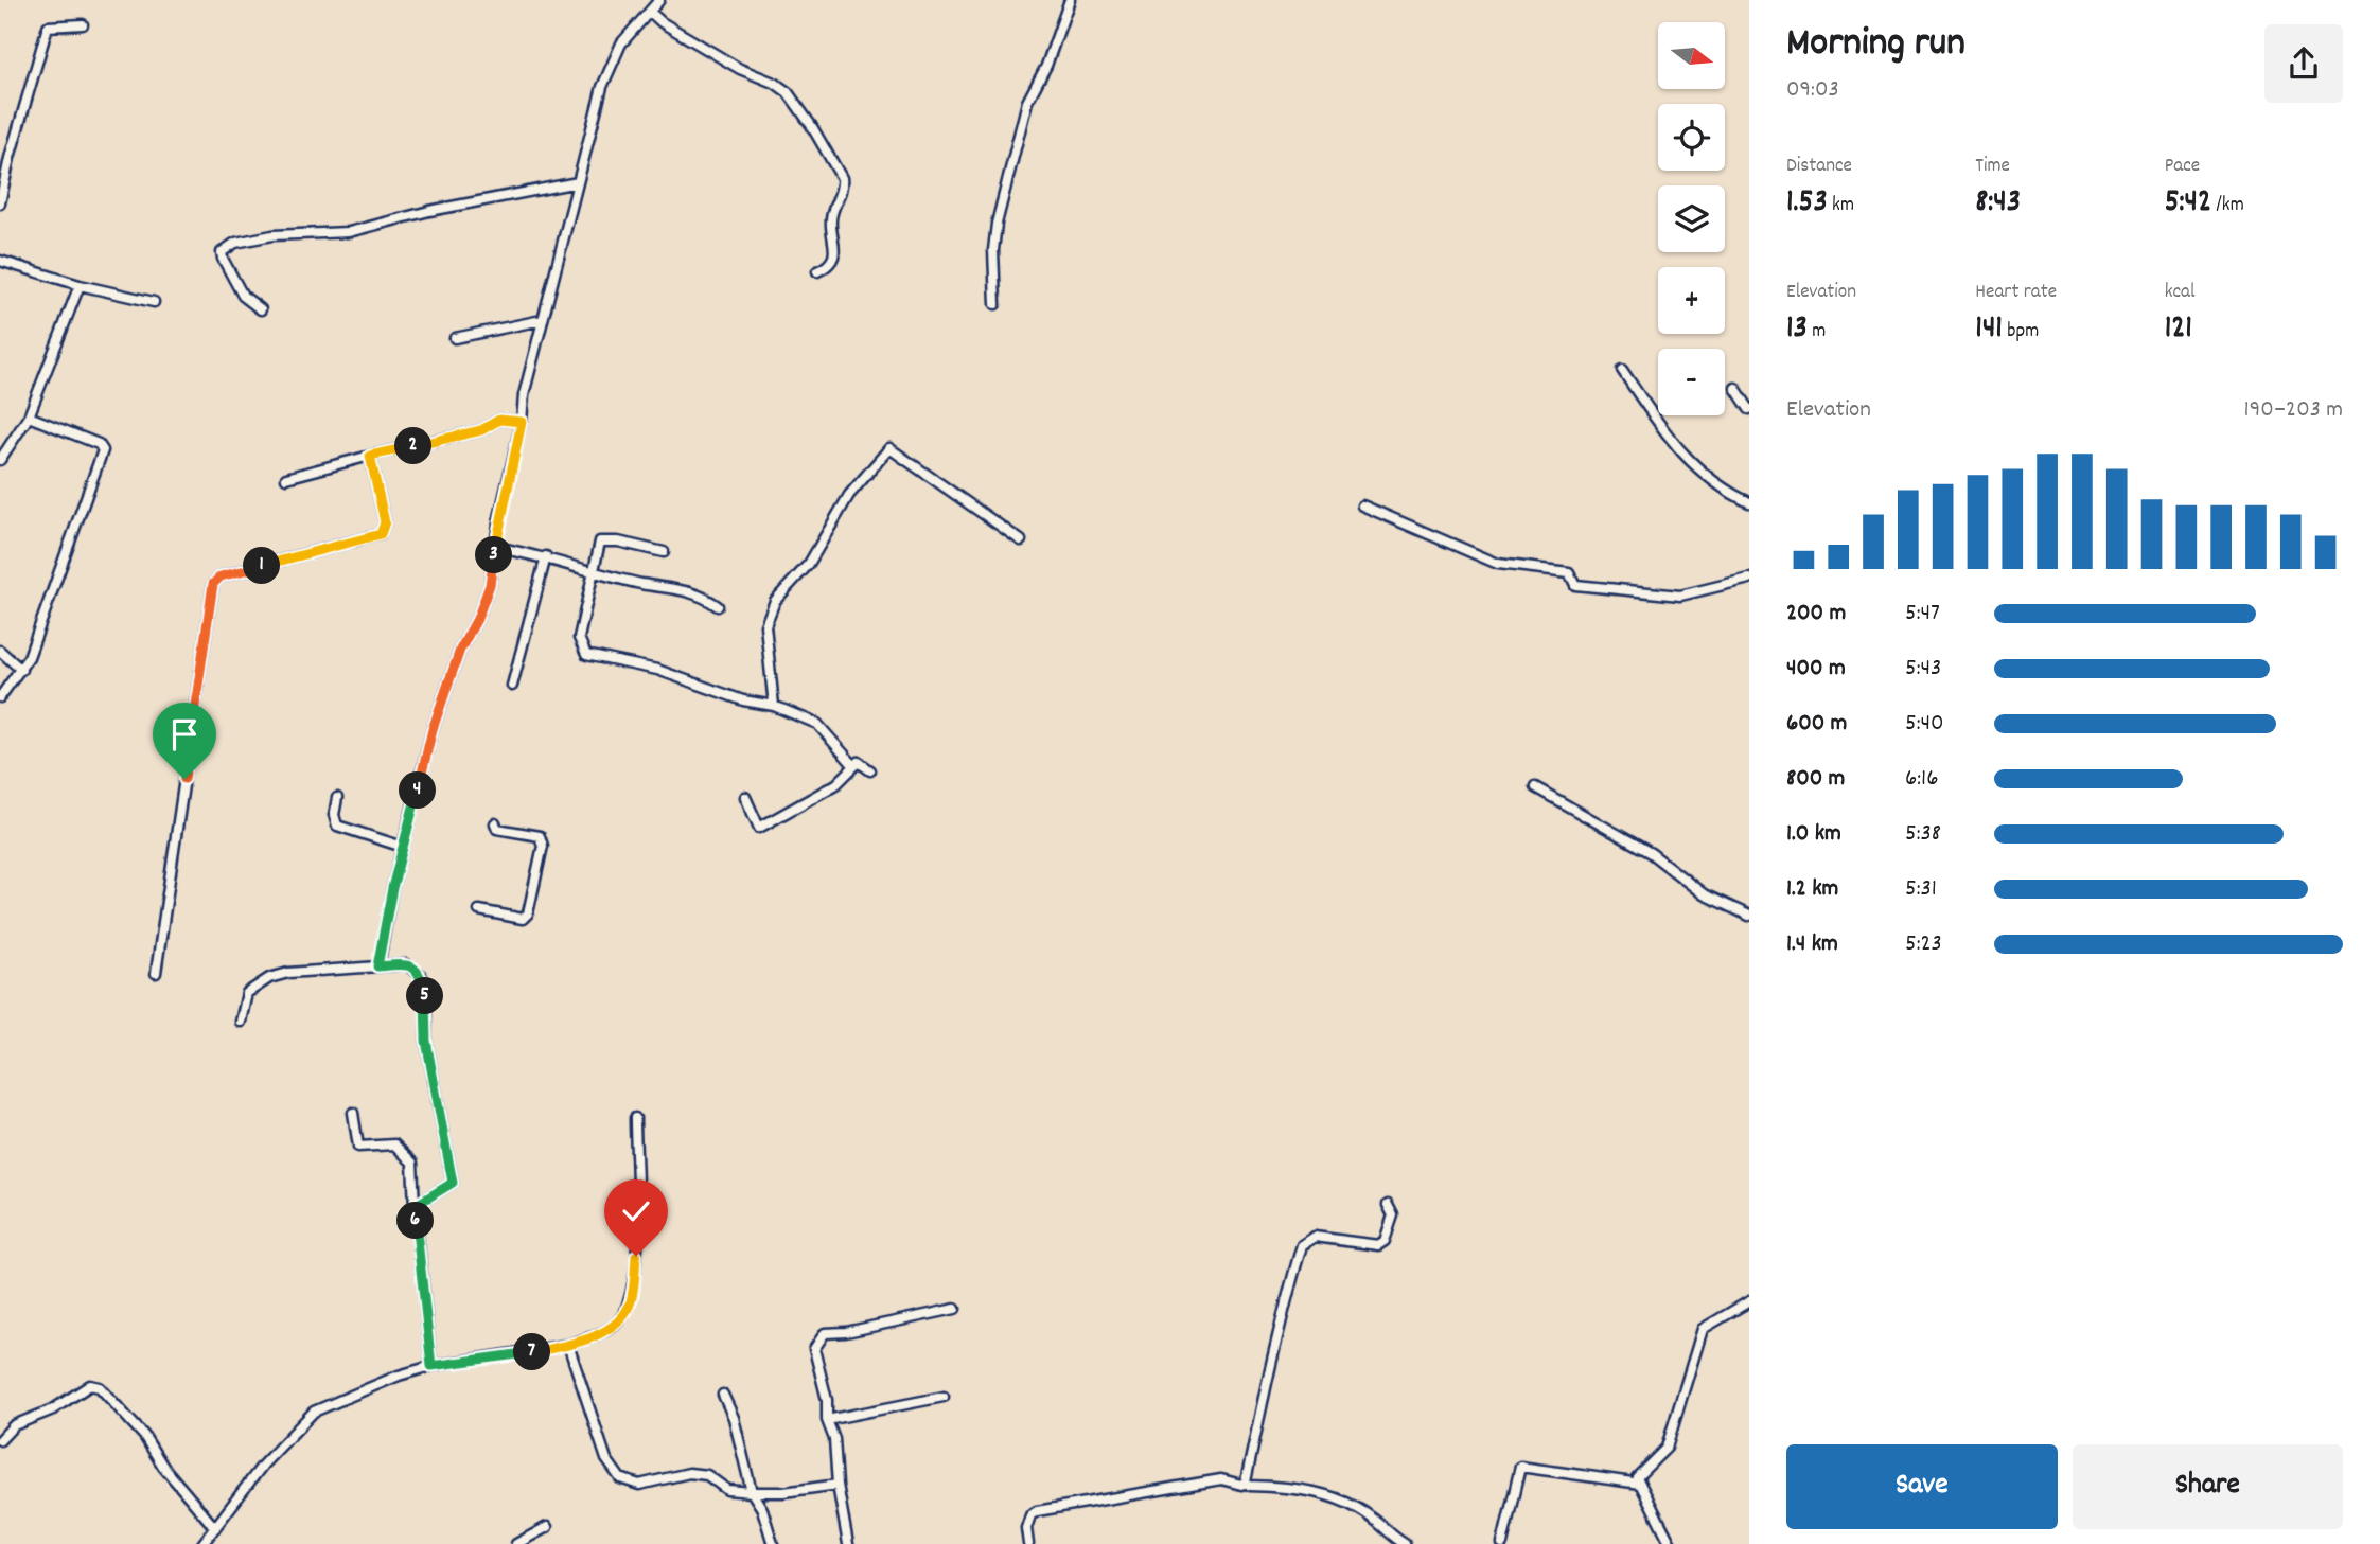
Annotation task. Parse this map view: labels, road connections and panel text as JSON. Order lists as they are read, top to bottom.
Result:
{
  "north": "right",
  "page": {
    "heading": ["Morning run", "09:03"],
    "map_buttons": ["+", "−"],
    "stats": [
      ["Distance", "1.53 km"],
      ["Time", "8:43"],
      ["Pace", "5:42 /km"],
      ["Elevation", "13 m"],
      ["Heart rate", "141 bpm"],
      ["kcal", "121"]
    ],
    "chart": ["Elevation", "190–203 m"],
    "pins": [
      "2",
      "3",
      "1",
      "4",
      "5",
      "6",
      "7"
    ],
    "list": [
      {
        "name": "200 m",
        "note": "5:47"
      },
      {
        "name": "400 m",
        "note": "5:43"
      },
      {
        "name": "600 m",
        "note": "5:40"
      },
      {
        "name": "800 m",
        "note": "6:16"
      },
      {
        "name": "1.0 km",
        "note": "5:38"
      },
      {
        "name": "1.2 km",
        "note": "5:31"
      },
      {
        "name": "1.4 km",
        "note": "5:23"
      }
    ],
    "buttons": ["Save", "Share"]
  }
}
